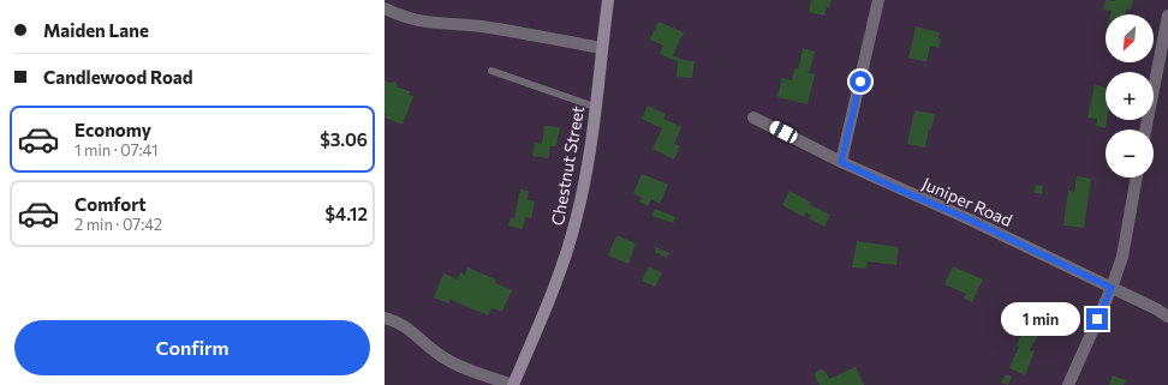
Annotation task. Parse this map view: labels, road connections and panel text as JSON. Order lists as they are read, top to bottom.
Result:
{
  "streets": {
    "street": ["Chestnut Street", "Juniper Road"]
  },
  "north": "bottom left",
  "page": {
    "banner": ["Maiden Lane", "Candlewood Road"],
    "map_buttons": ["+", "−"],
    "list": [
      {
        "name": "Economy",
        "note": "1 min · 07:41",
        "value": "$3.06"
      },
      {
        "name": "Comfort",
        "note": "2 min · 07:42",
        "value": "$4.12"
      }
    ],
    "bubble": "1 min",
    "buttons": "Confirm"
  }
}
